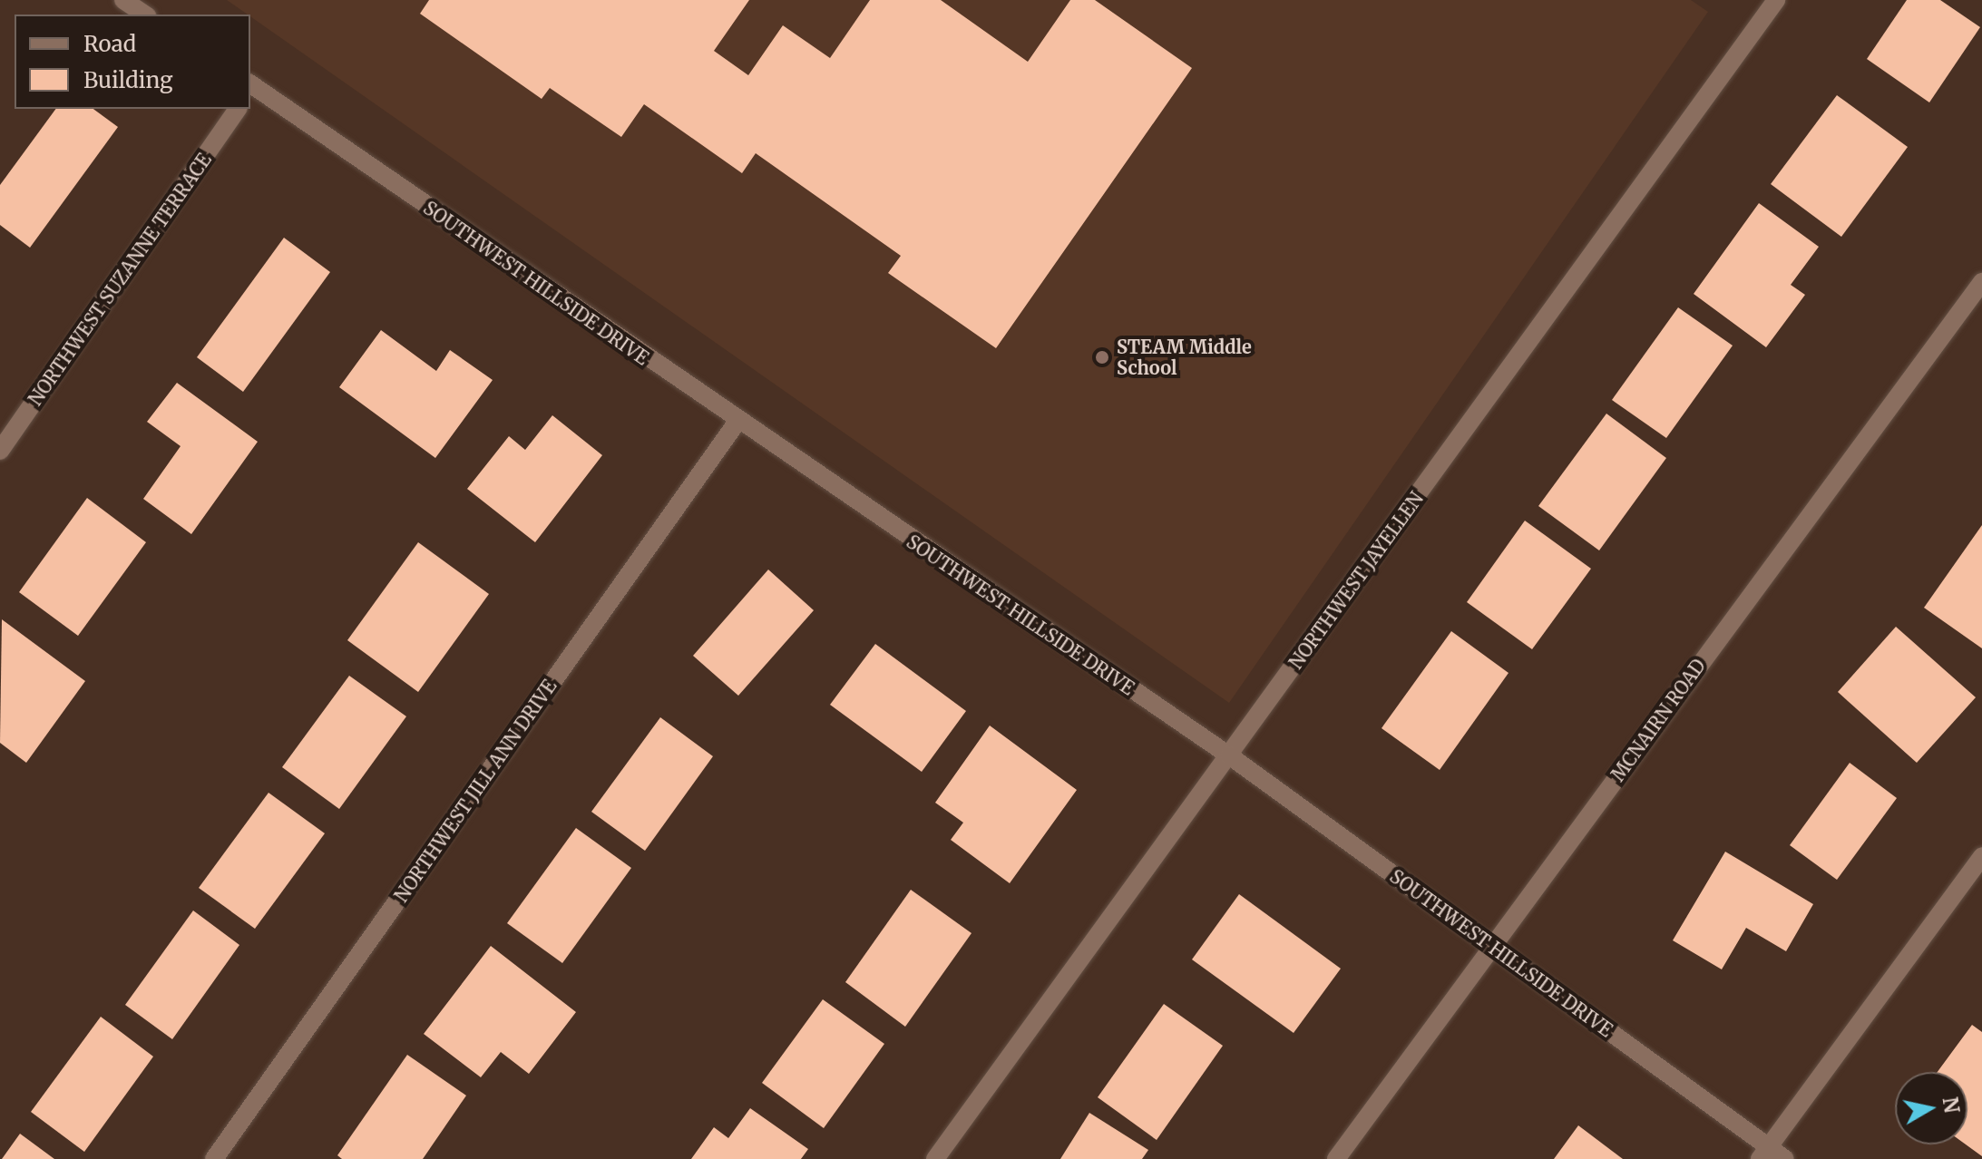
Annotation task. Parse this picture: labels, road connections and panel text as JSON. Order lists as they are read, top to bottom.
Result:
{
  "streets": {
    "street": [
      "NORTHWEST SUZANNE TERRACE",
      "SOUTHWEST HILLSIDE DRIVE",
      "NORTHWEST JAYELLEN",
      "MCNAIRN ROAD",
      "NORTHWEST JILL ANN DRIVE"
    ]
  },
  "crossings": [
    ["SOUTHWEST HILLSIDE DRIVE", "NORTHWEST JAYELLEN"],
    ["SOUTHWEST HILLSIDE DRIVE", "MCNAIRN ROAD"],
    ["SOUTHWEST HILLSIDE DRIVE", "NORTHWEST JILL ANN DRIVE"]
  ],
  "places": ["STEAM Middle School"],
  "legend": ["Road", "Building"],
  "north": "right"
}
